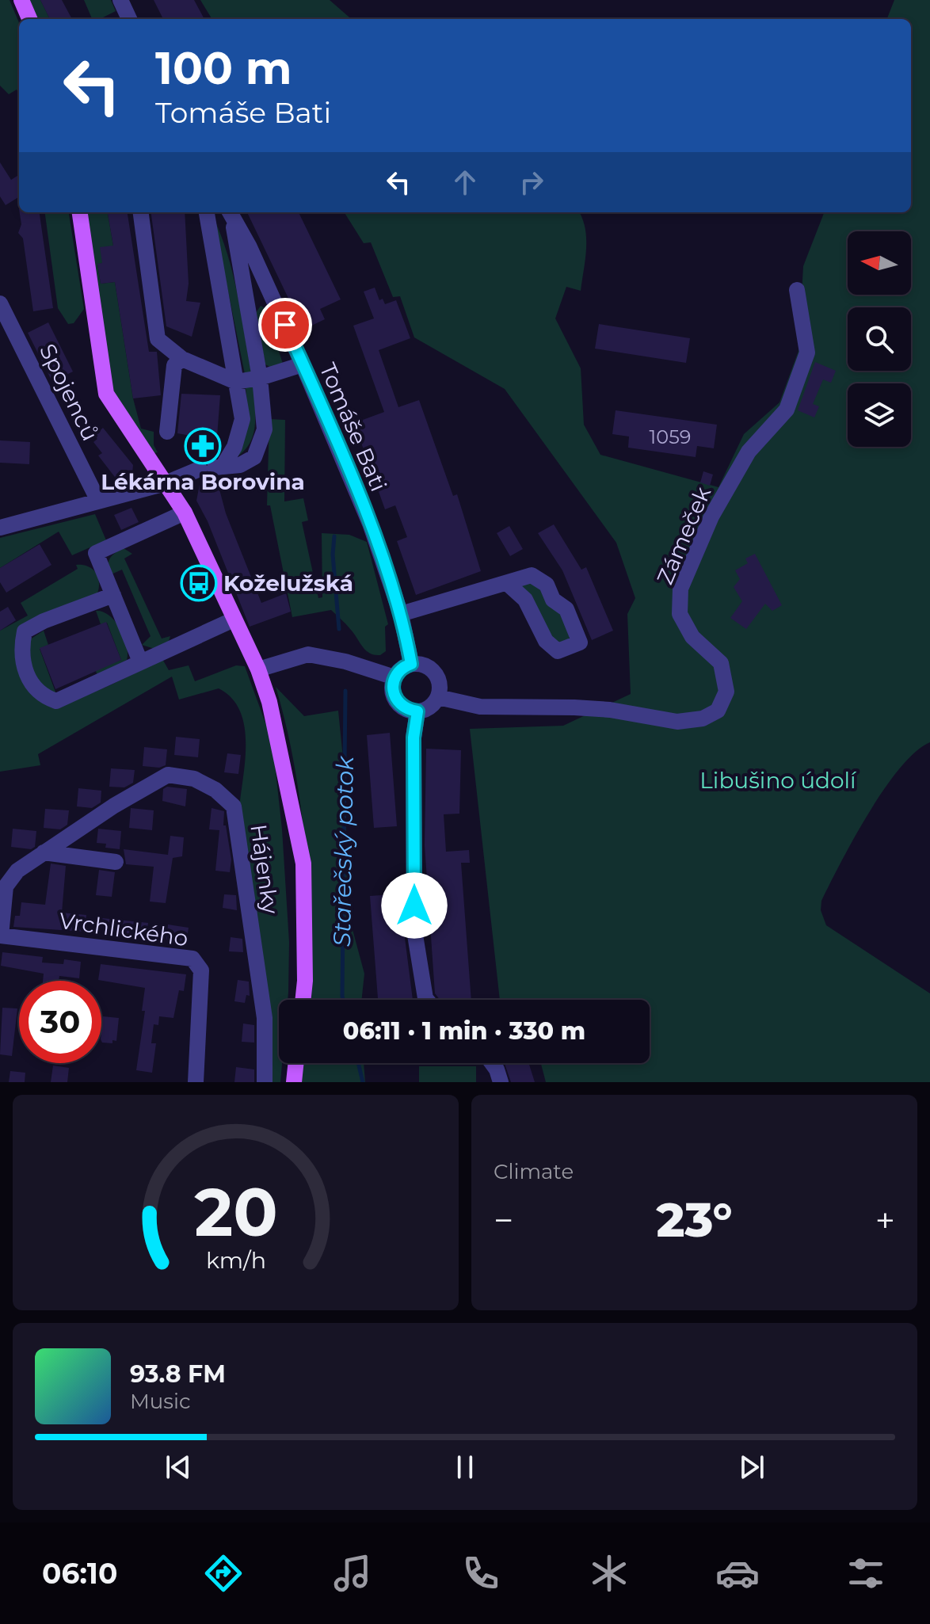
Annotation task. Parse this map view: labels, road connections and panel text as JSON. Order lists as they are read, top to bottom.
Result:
{
  "streets": {
    "street": [
      "Spojenců",
      "Tomáše Bati",
      "Zámeček",
      "Hájenky",
      "Vrchlického"
    ]
  },
  "crossings": [
    ["Spojenců", "Tomáše Bati"],
    ["Tomáše Bati", "Zámeček"],
    ["Hájenky", "Vrchlického"]
  ],
  "water": ["Stařečský potok"],
  "parks": ["Libušino údolí"],
  "places": {
    "pharmacy": ["Lékárna Borovina"],
    "bus stop": ["Koželužská"]
  },
  "house_numbers": ["1059"],
  "north": "left",
  "page": {
    "turn": ["100 m", "Tomáše Bati"],
    "limit": "30",
    "trip": "06:11 · 1 min · 330 m",
    "tile": "Climate",
    "heat": ["−", "23°", "+"],
    "song": ["93.8 FM", "Music"],
    "tabs": "06:10",
    "gauge": ["20", "km/h"]
  }
}
